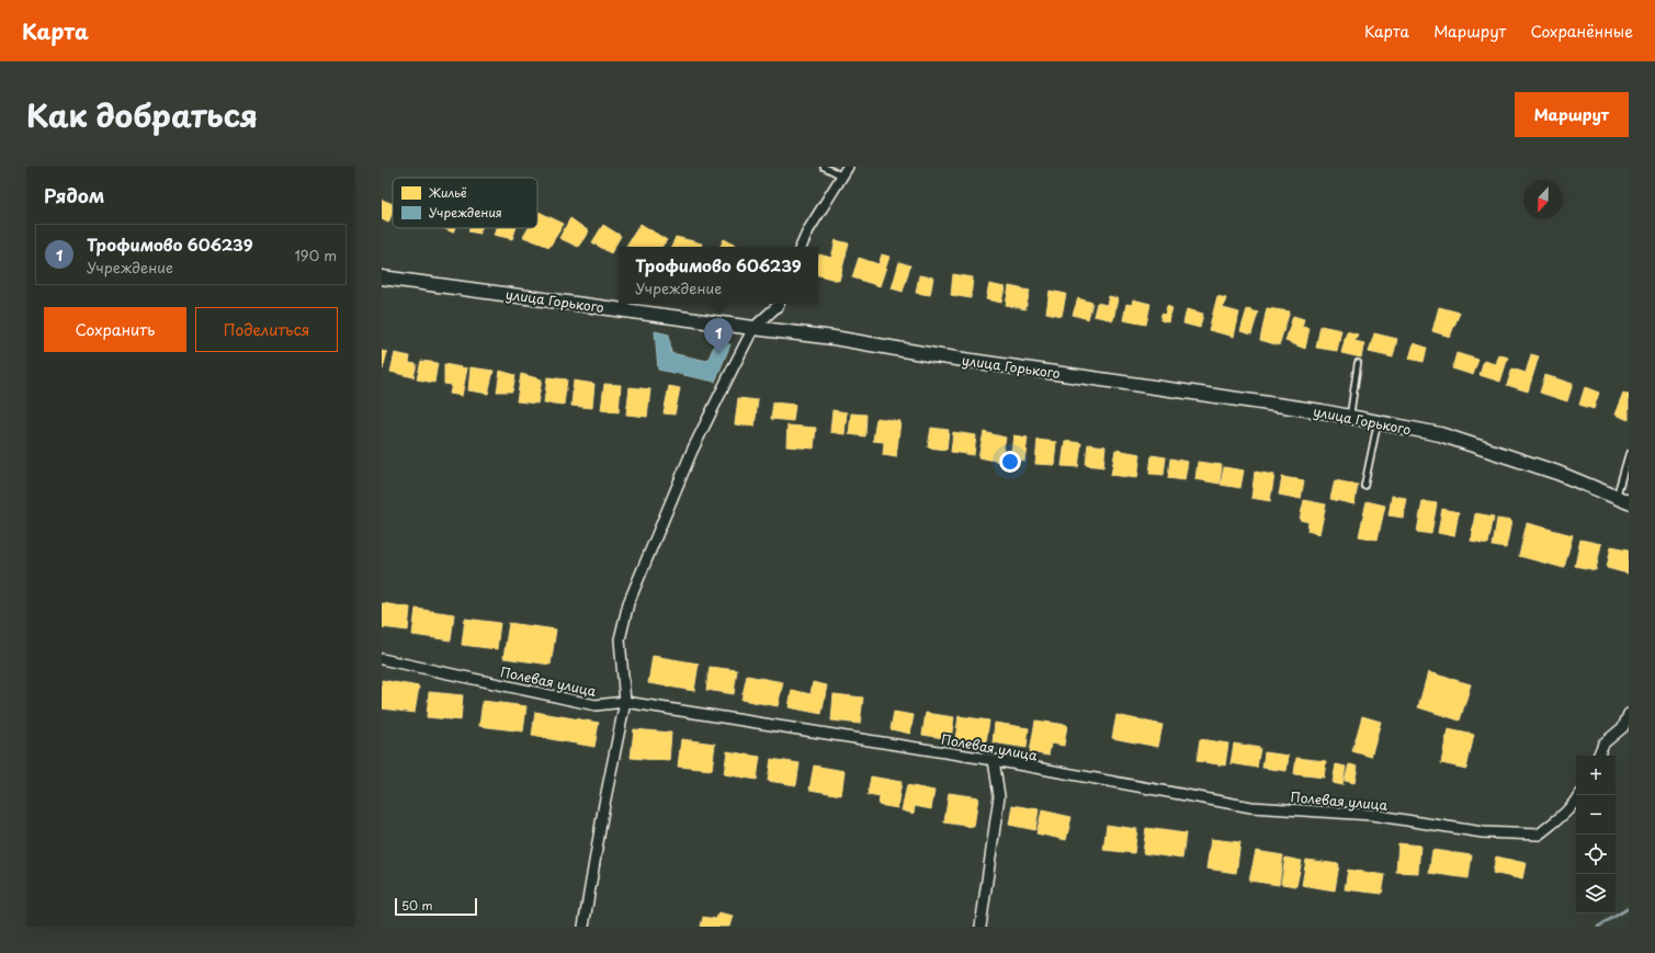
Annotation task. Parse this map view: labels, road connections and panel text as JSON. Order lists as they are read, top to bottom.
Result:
{
  "streets": {
    "main road": ["улица Горького"],
    "street": ["Полевая улица"]
  },
  "legend": ["Жильё", "Учреждения"],
  "scale_bar": "50 m",
  "north": "bottom",
  "page": {
    "header": "Карта",
    "nav": ["Карта", "Маршрут", "Сохранённые"],
    "title": "Как добраться",
    "buttons": [
      "Маршрут",
      ["Сохранить", "Поделиться"]
    ],
    "heading": "Рядом",
    "list": [
      {
        "mark": "1",
        "name": "Трофимово 606239",
        "note": "Учреждение",
        "value": "190 m"
      }
    ],
    "popup": ["Трофимово 606239", "Учреждение"],
    "pins": "1",
    "map_buttons": ["+", "−"],
    "scale": "50 m"
  }
}
